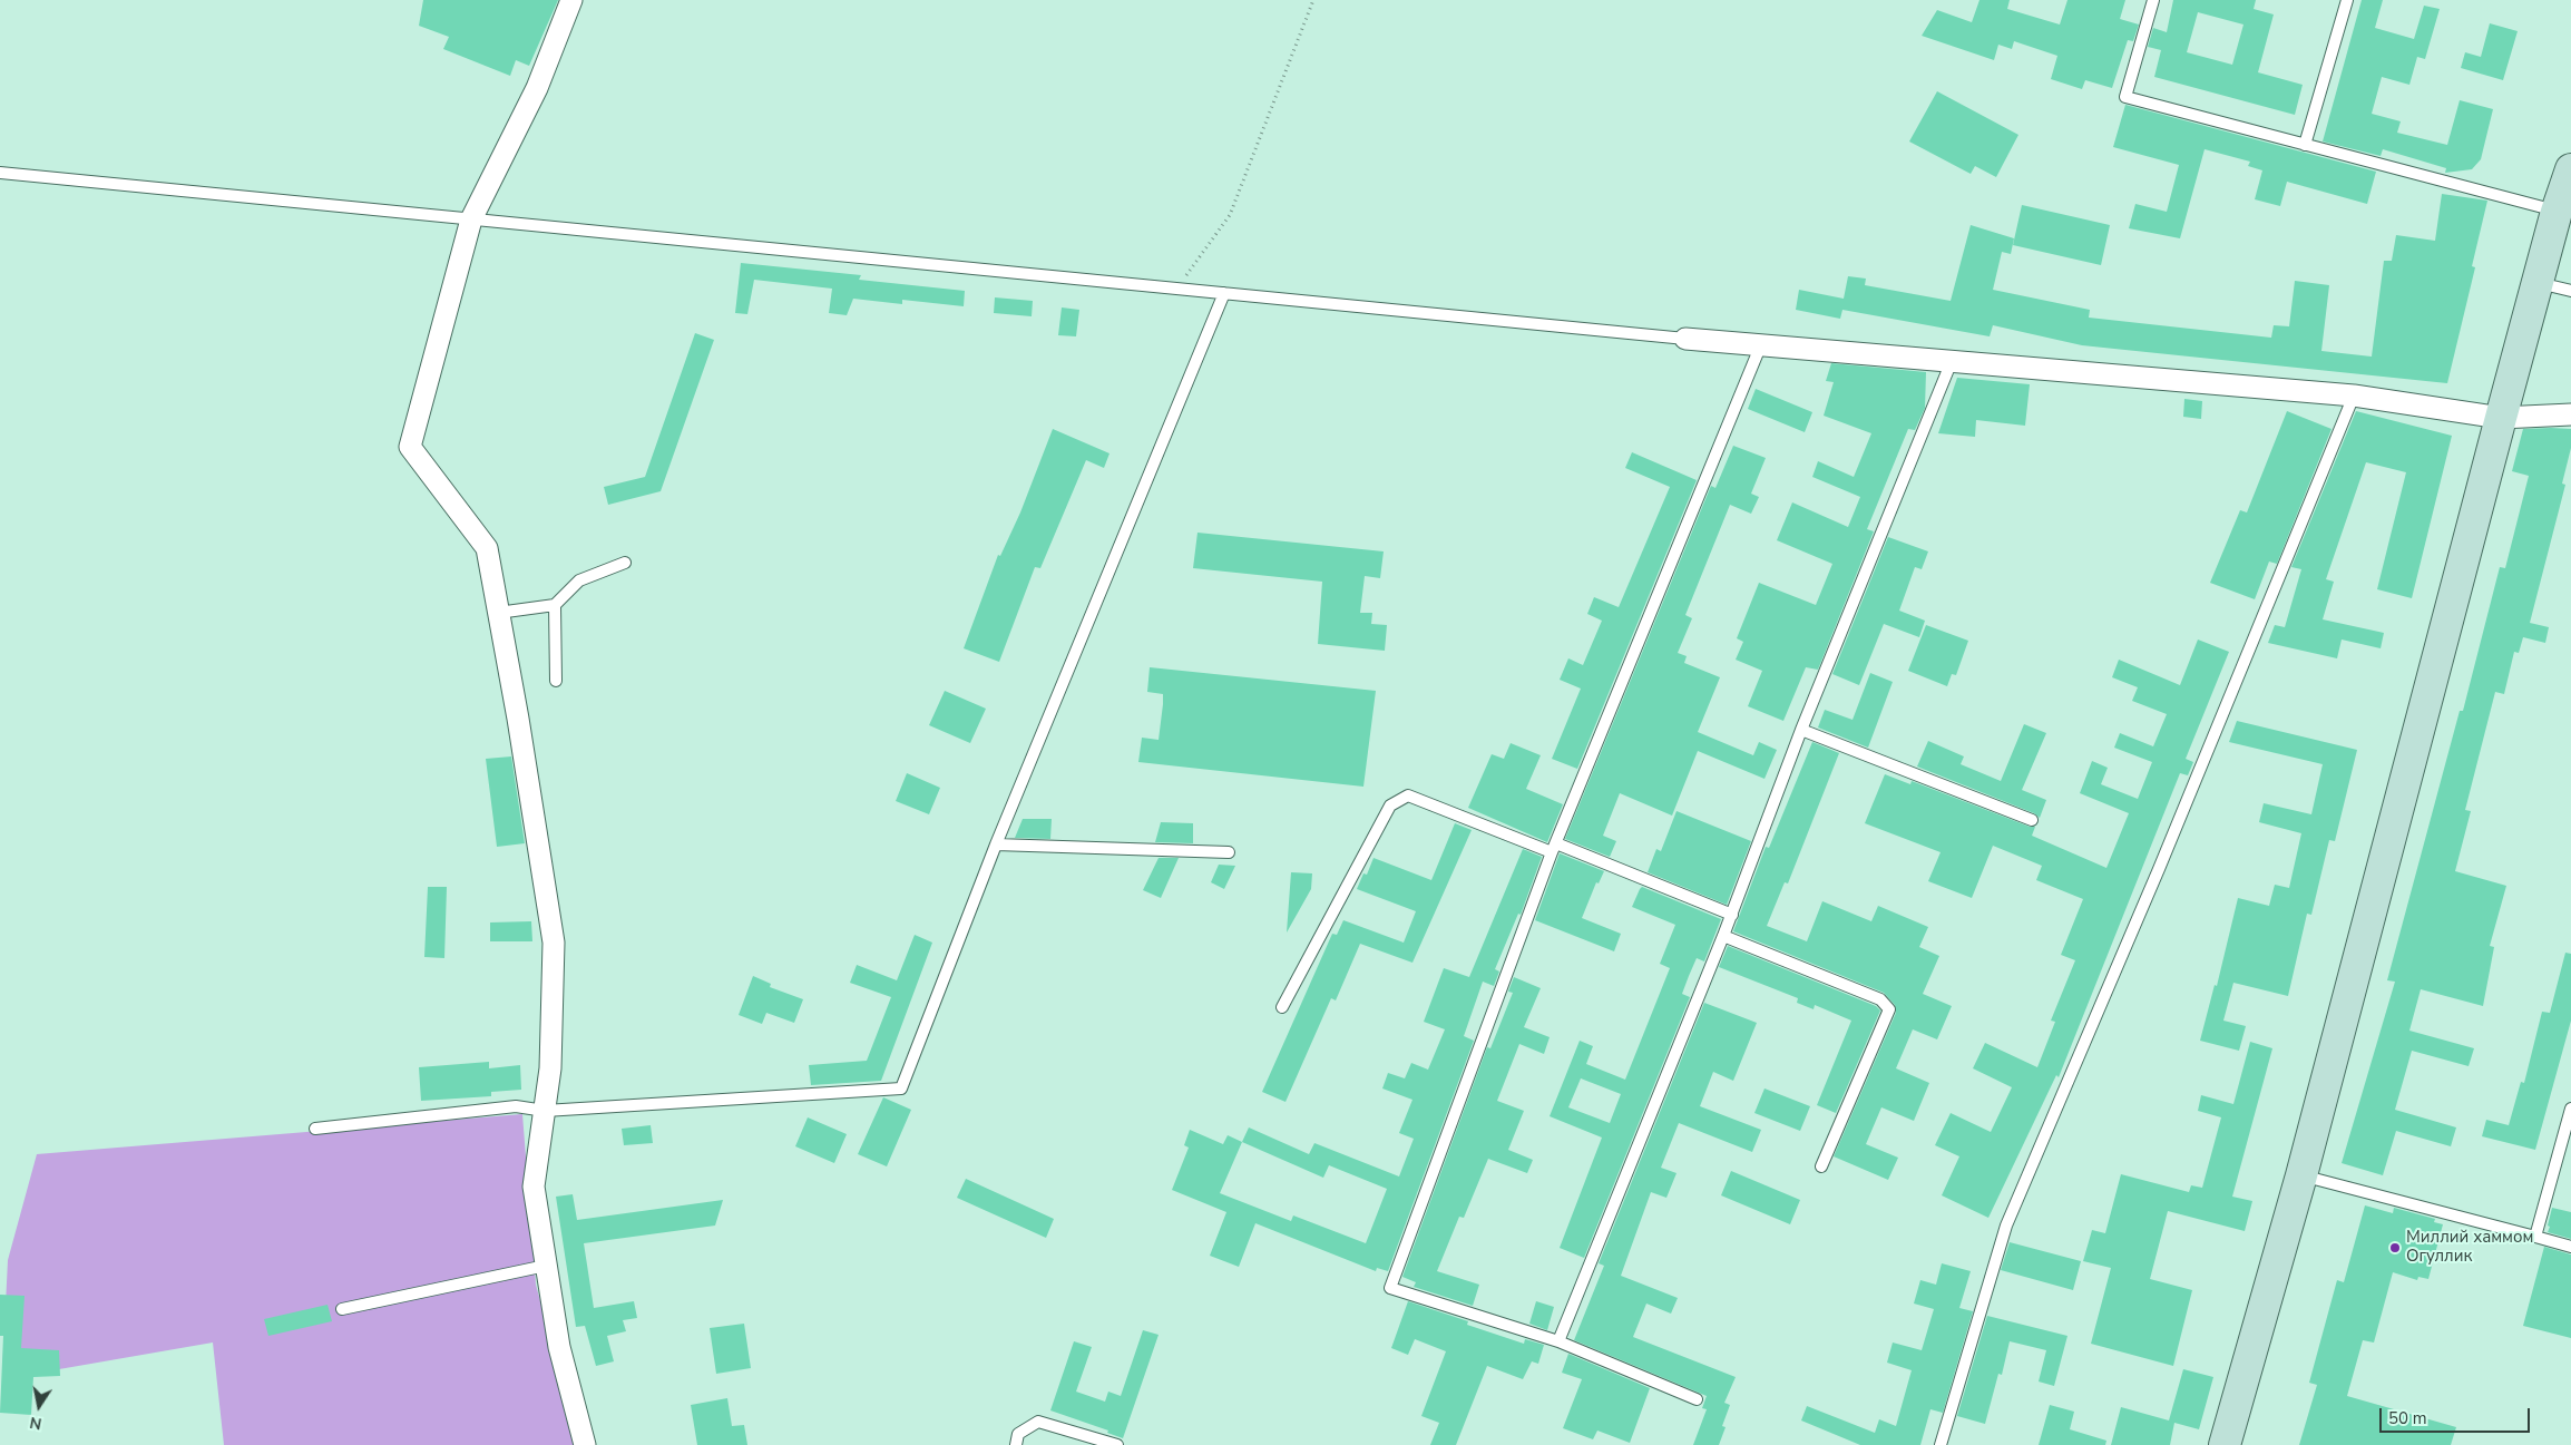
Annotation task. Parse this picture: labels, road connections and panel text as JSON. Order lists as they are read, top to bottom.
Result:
{
  "places": ["Миллий хаммом Огуллик"],
  "scale_bar": "50 m",
  "north": "bottom"
}
